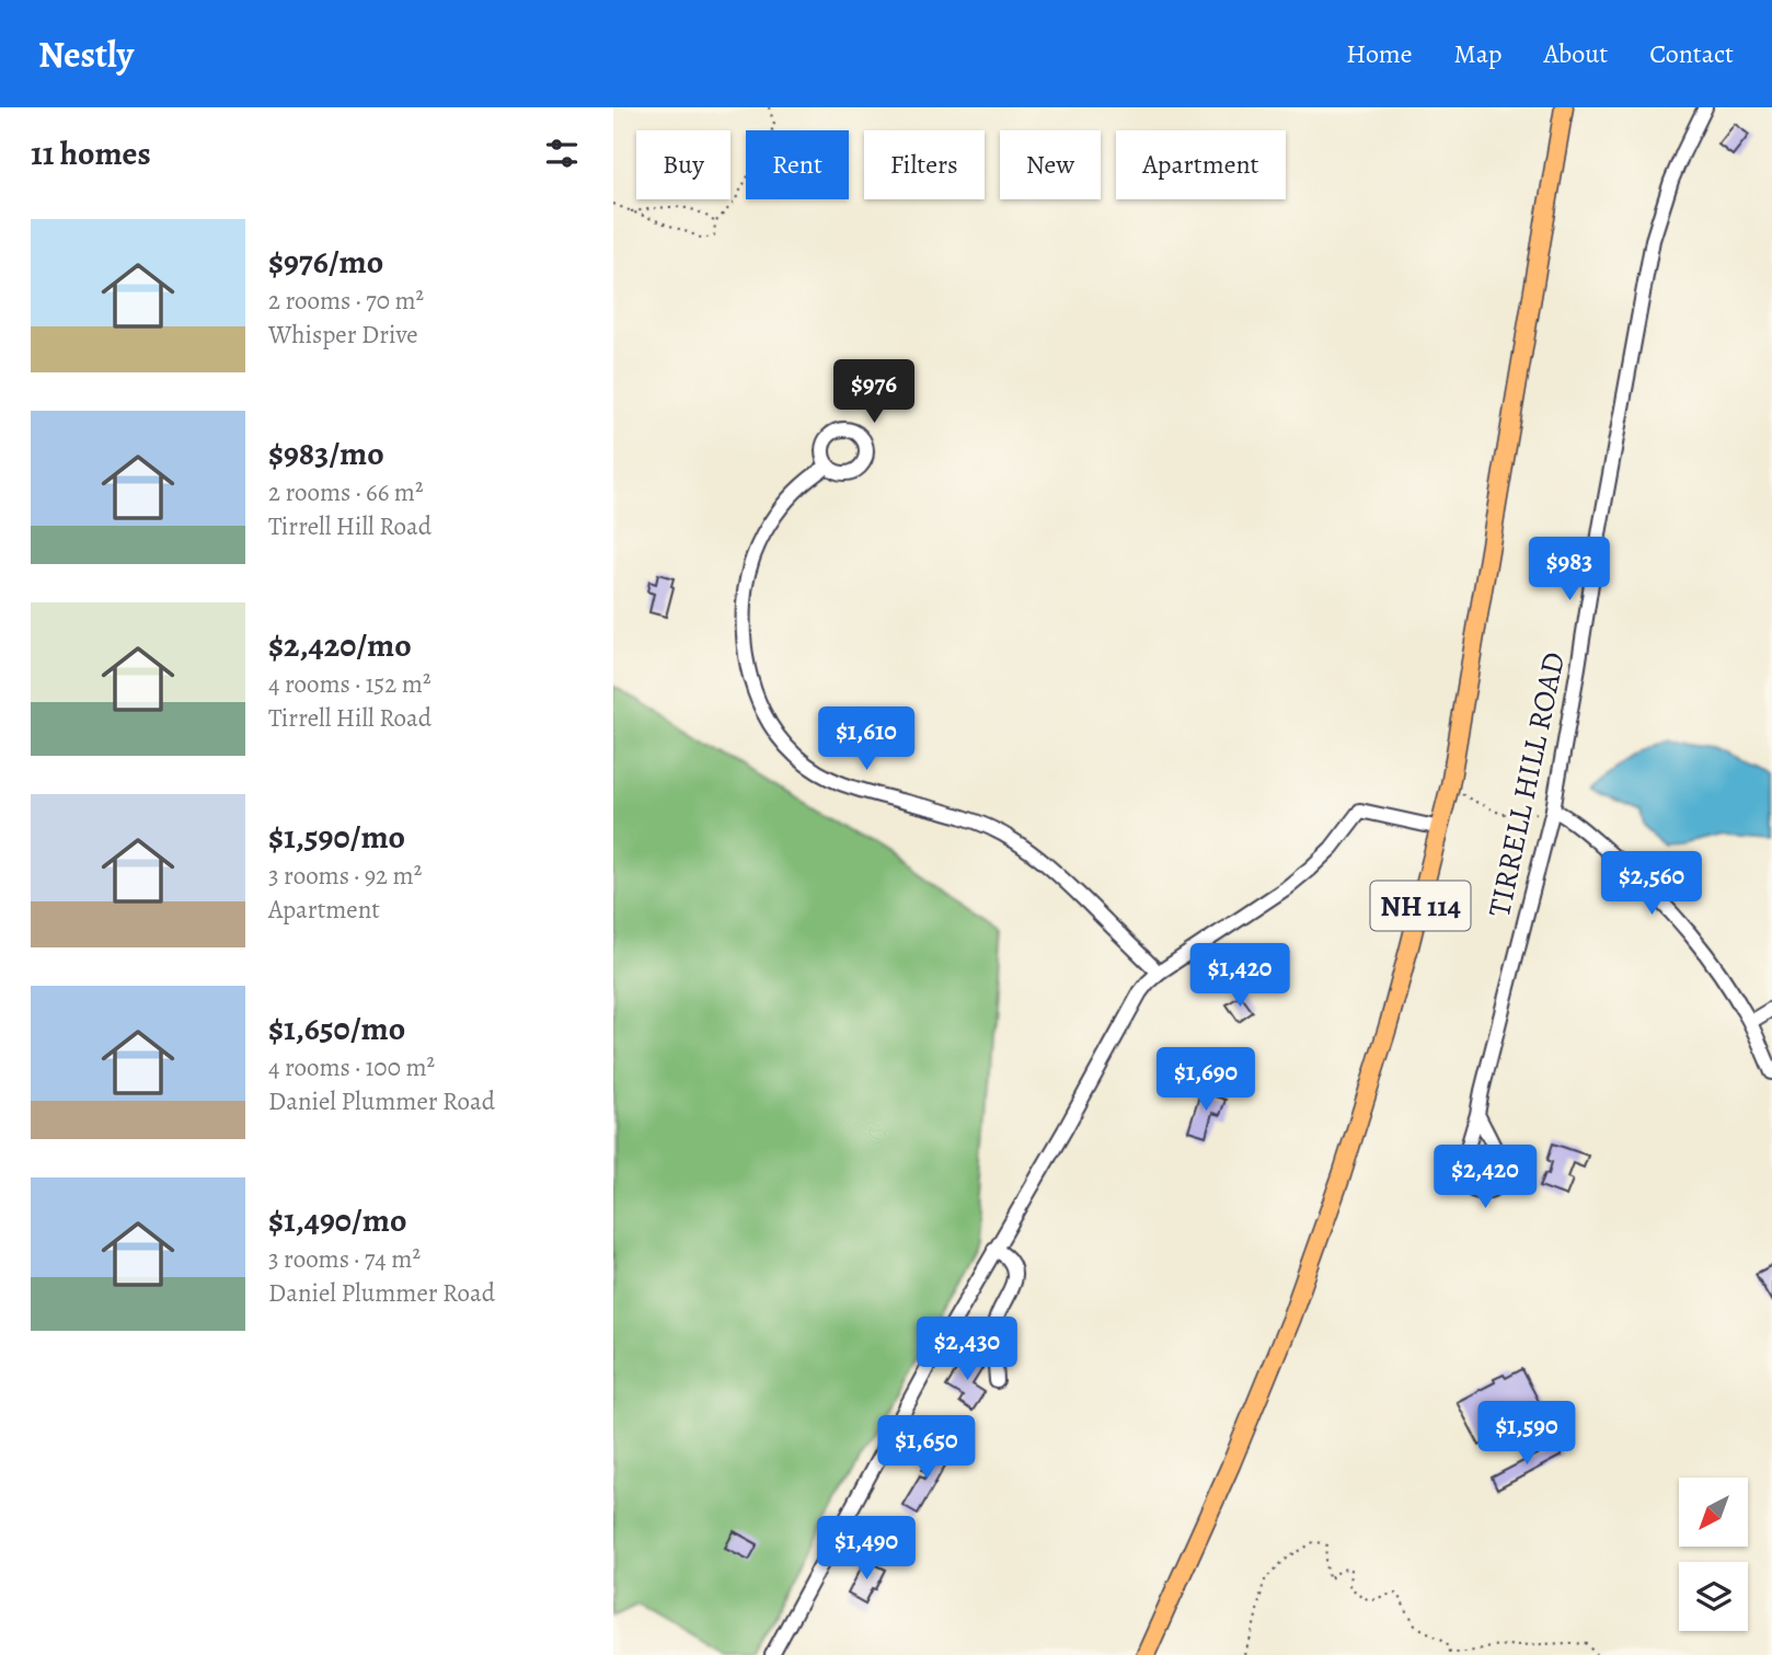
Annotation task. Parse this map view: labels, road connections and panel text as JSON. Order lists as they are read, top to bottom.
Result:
{
  "streets": {
    "main road": ["NH 114"],
    "street": ["TIRRELL HILL ROAD"]
  },
  "north": "bottom left",
  "page": {
    "header": "Nestly",
    "nav": [
      "Home",
      "Map",
      "About",
      "Contact"
    ],
    "heading": "11 homes",
    "chip": [
      "Buy",
      "Rent",
      "Filters",
      "New",
      "Apartment"
    ],
    "list": [
      {
        "name": "$976/mo",
        "note": "2 rooms · 70 m² · Whisper Drive"
      },
      {
        "name": "$983/mo",
        "note": "2 rooms · 66 m² · Tirrell Hill Road"
      },
      {
        "name": "$2,420/mo",
        "note": "4 rooms · 152 m² · Tirrell Hill Road"
      },
      {
        "name": "$1,590/mo",
        "note": "3 rooms · 92 m² · Apartment"
      },
      {
        "name": "$1,650/mo",
        "note": "4 rooms · 100 m² · Daniel Plummer Road"
      },
      {
        "name": "$1,490/mo",
        "note": "3 rooms · 74 m² · Daniel Plummer Road"
      }
    ],
    "price": [
      "$976",
      "$983",
      "$1,610",
      "$2,560",
      "$1,420",
      "$1,690",
      "$2,420",
      "$2,430",
      "$1,590",
      "$1,650",
      "$1,490"
    ]
  }
}
